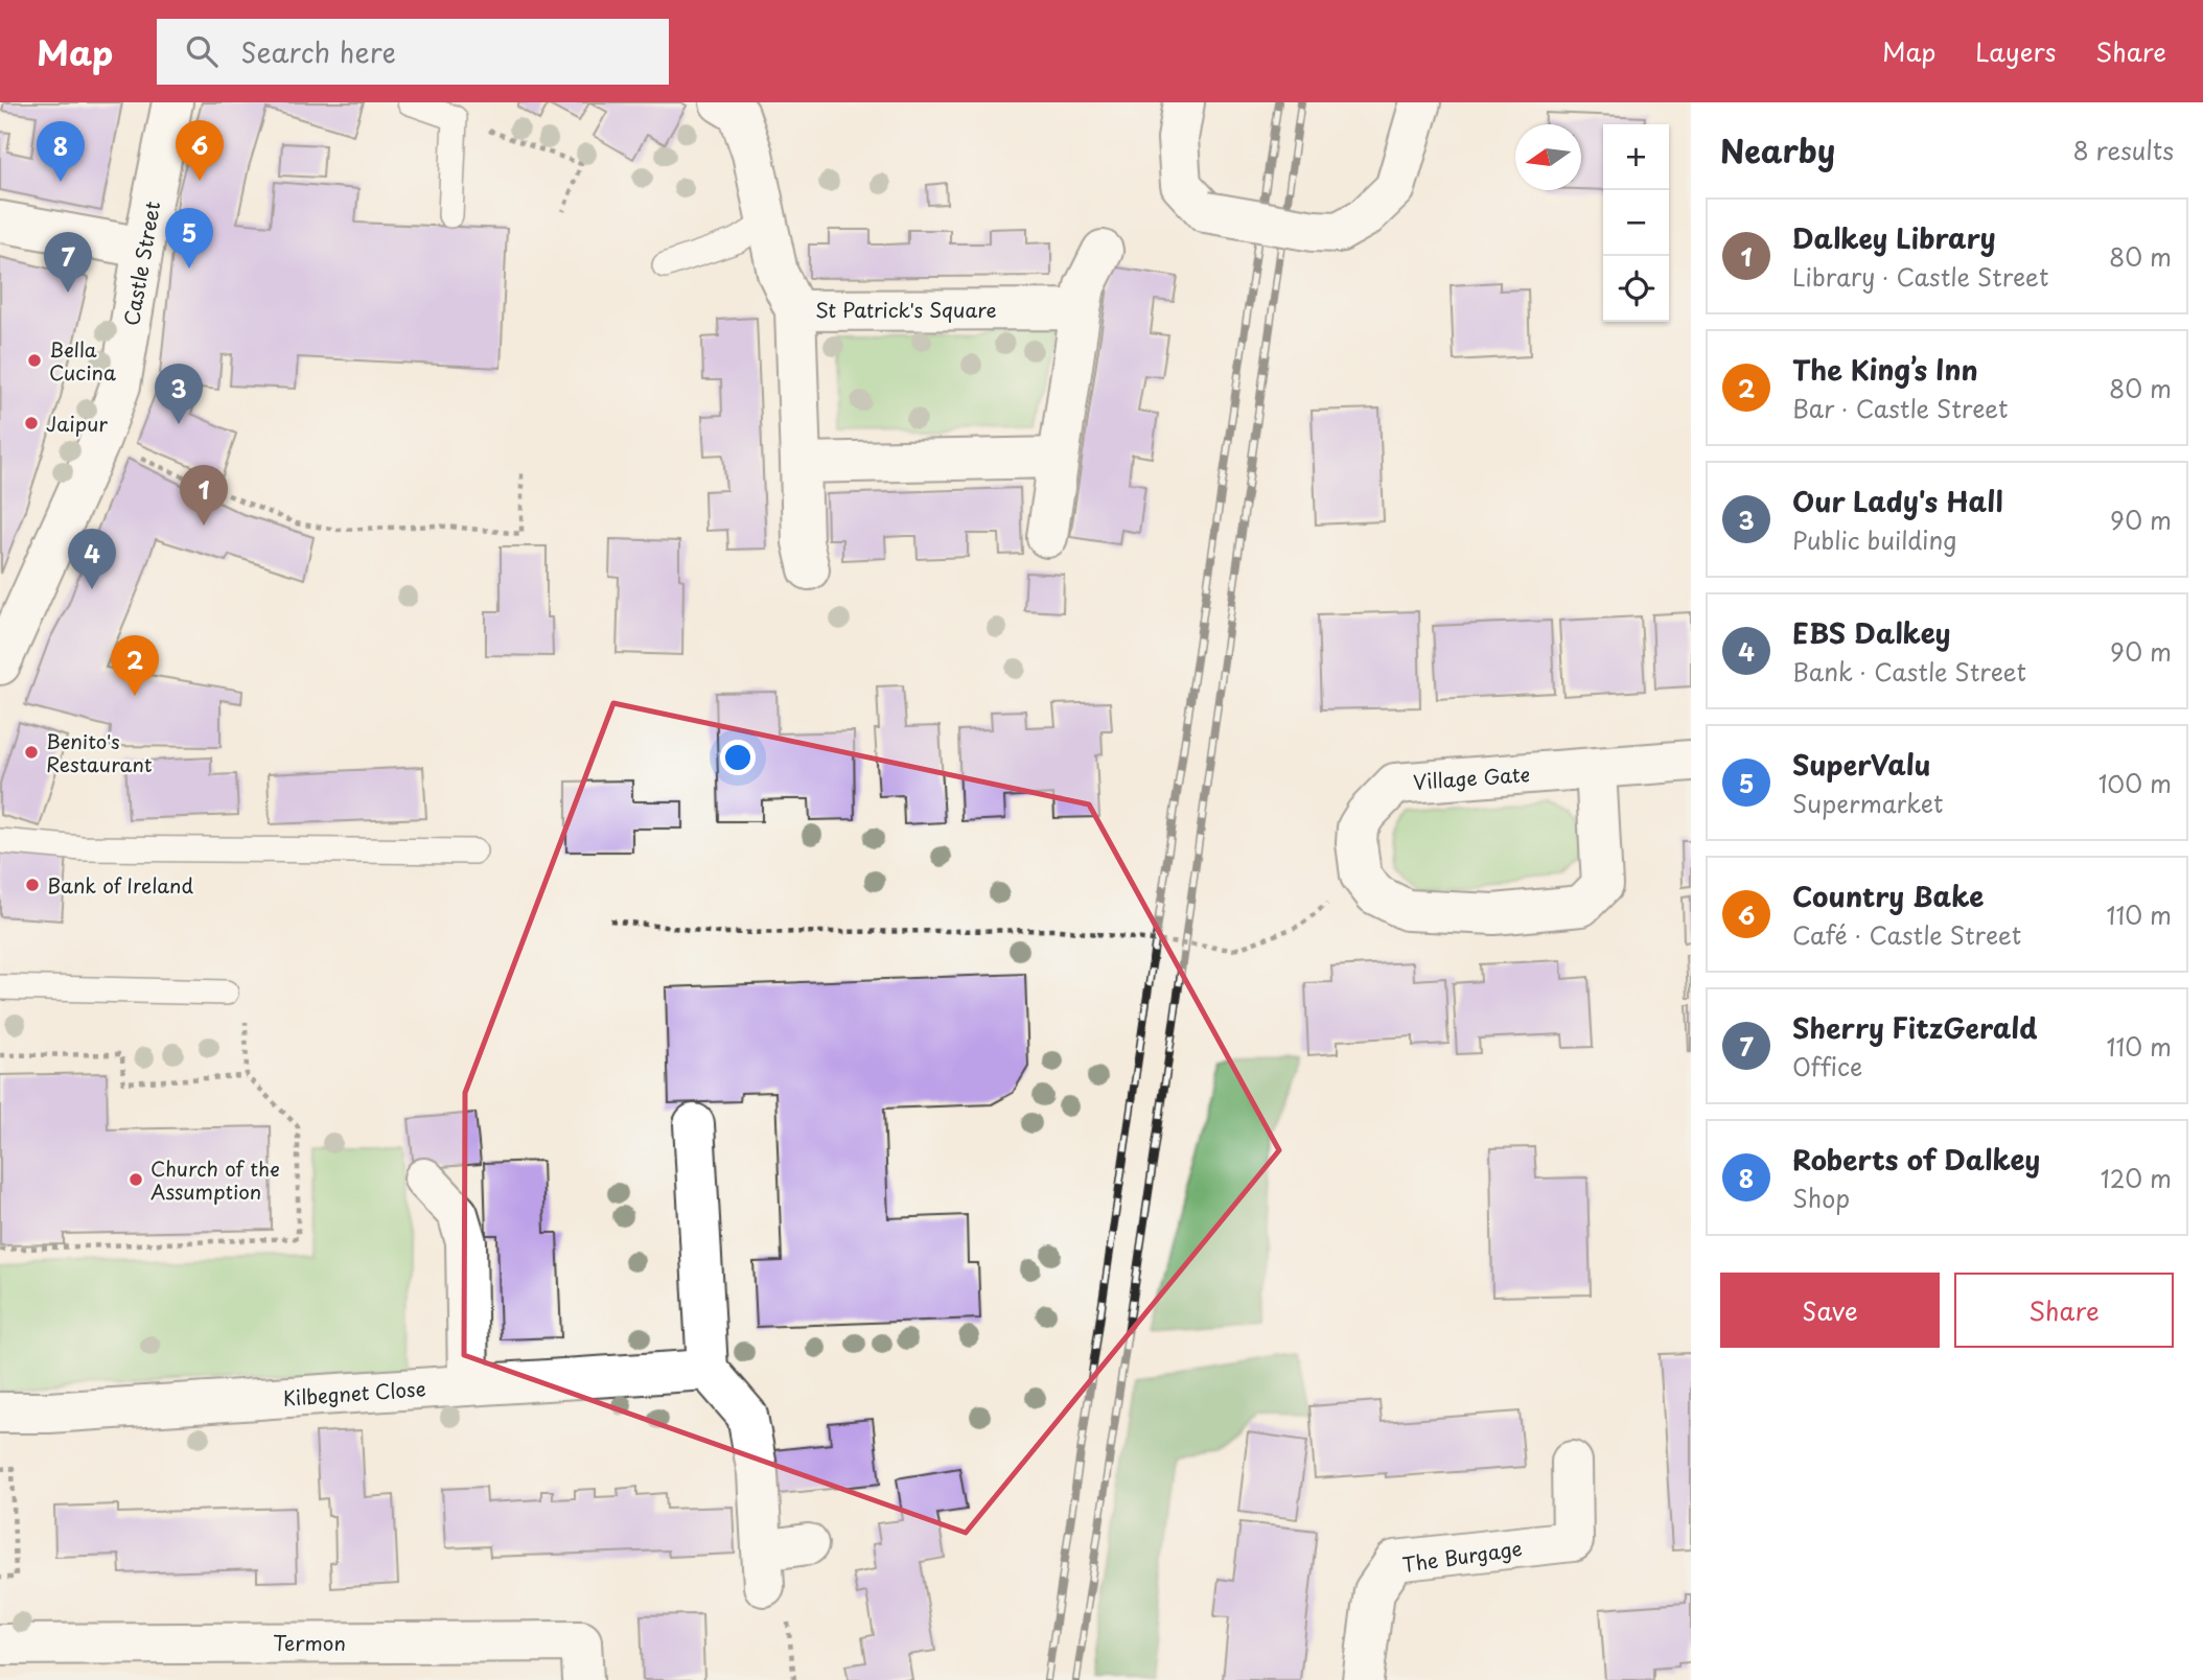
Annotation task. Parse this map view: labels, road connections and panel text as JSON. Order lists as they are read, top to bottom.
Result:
{
  "streets": {
    "street": [
      "Castle Street",
      "St Patrick's Square",
      "Village Gate",
      "Kilbegnet Close",
      "The Burgage",
      "Termon"
    ]
  },
  "places": [
    "Bella Cucina",
    "Jaipur",
    "Benito's Restaurant",
    "Bank of Ireland",
    "Church of the Assumption"
  ],
  "north": "left",
  "page": {
    "header": "Map",
    "search": "Search here",
    "nav": ["Map", "Layers", "Share"],
    "heading": ["Nearby", "8 results"],
    "pins": [
      "6",
      "8",
      "5",
      "7",
      "3",
      "1",
      "4",
      "2"
    ],
    "map_buttons": ["+", "−"],
    "list": [
      {
        "mark": "1",
        "name": "Dalkey Library",
        "note": "Library · Castle Street",
        "value": "80 m"
      },
      {
        "mark": "2",
        "name": "The King’s Inn",
        "note": "Bar · Castle Street",
        "value": "80 m"
      },
      {
        "mark": "3",
        "name": "Our Lady's Hall",
        "note": "Public building",
        "value": "90 m"
      },
      {
        "mark": "4",
        "name": "EBS Dalkey",
        "note": "Bank · Castle Street",
        "value": "90 m"
      },
      {
        "mark": "5",
        "name": "SuperValu",
        "note": "Supermarket",
        "value": "100 m"
      },
      {
        "mark": "6",
        "name": "Country Bake",
        "note": "Café · Castle Street",
        "value": "110 m"
      },
      {
        "mark": "7",
        "name": "Sherry FitzGerald",
        "note": "Office",
        "value": "110 m"
      },
      {
        "mark": "8",
        "name": "Roberts of Dalkey",
        "note": "Shop",
        "value": "120 m"
      }
    ],
    "buttons": ["Save", "Share"]
  }
}
